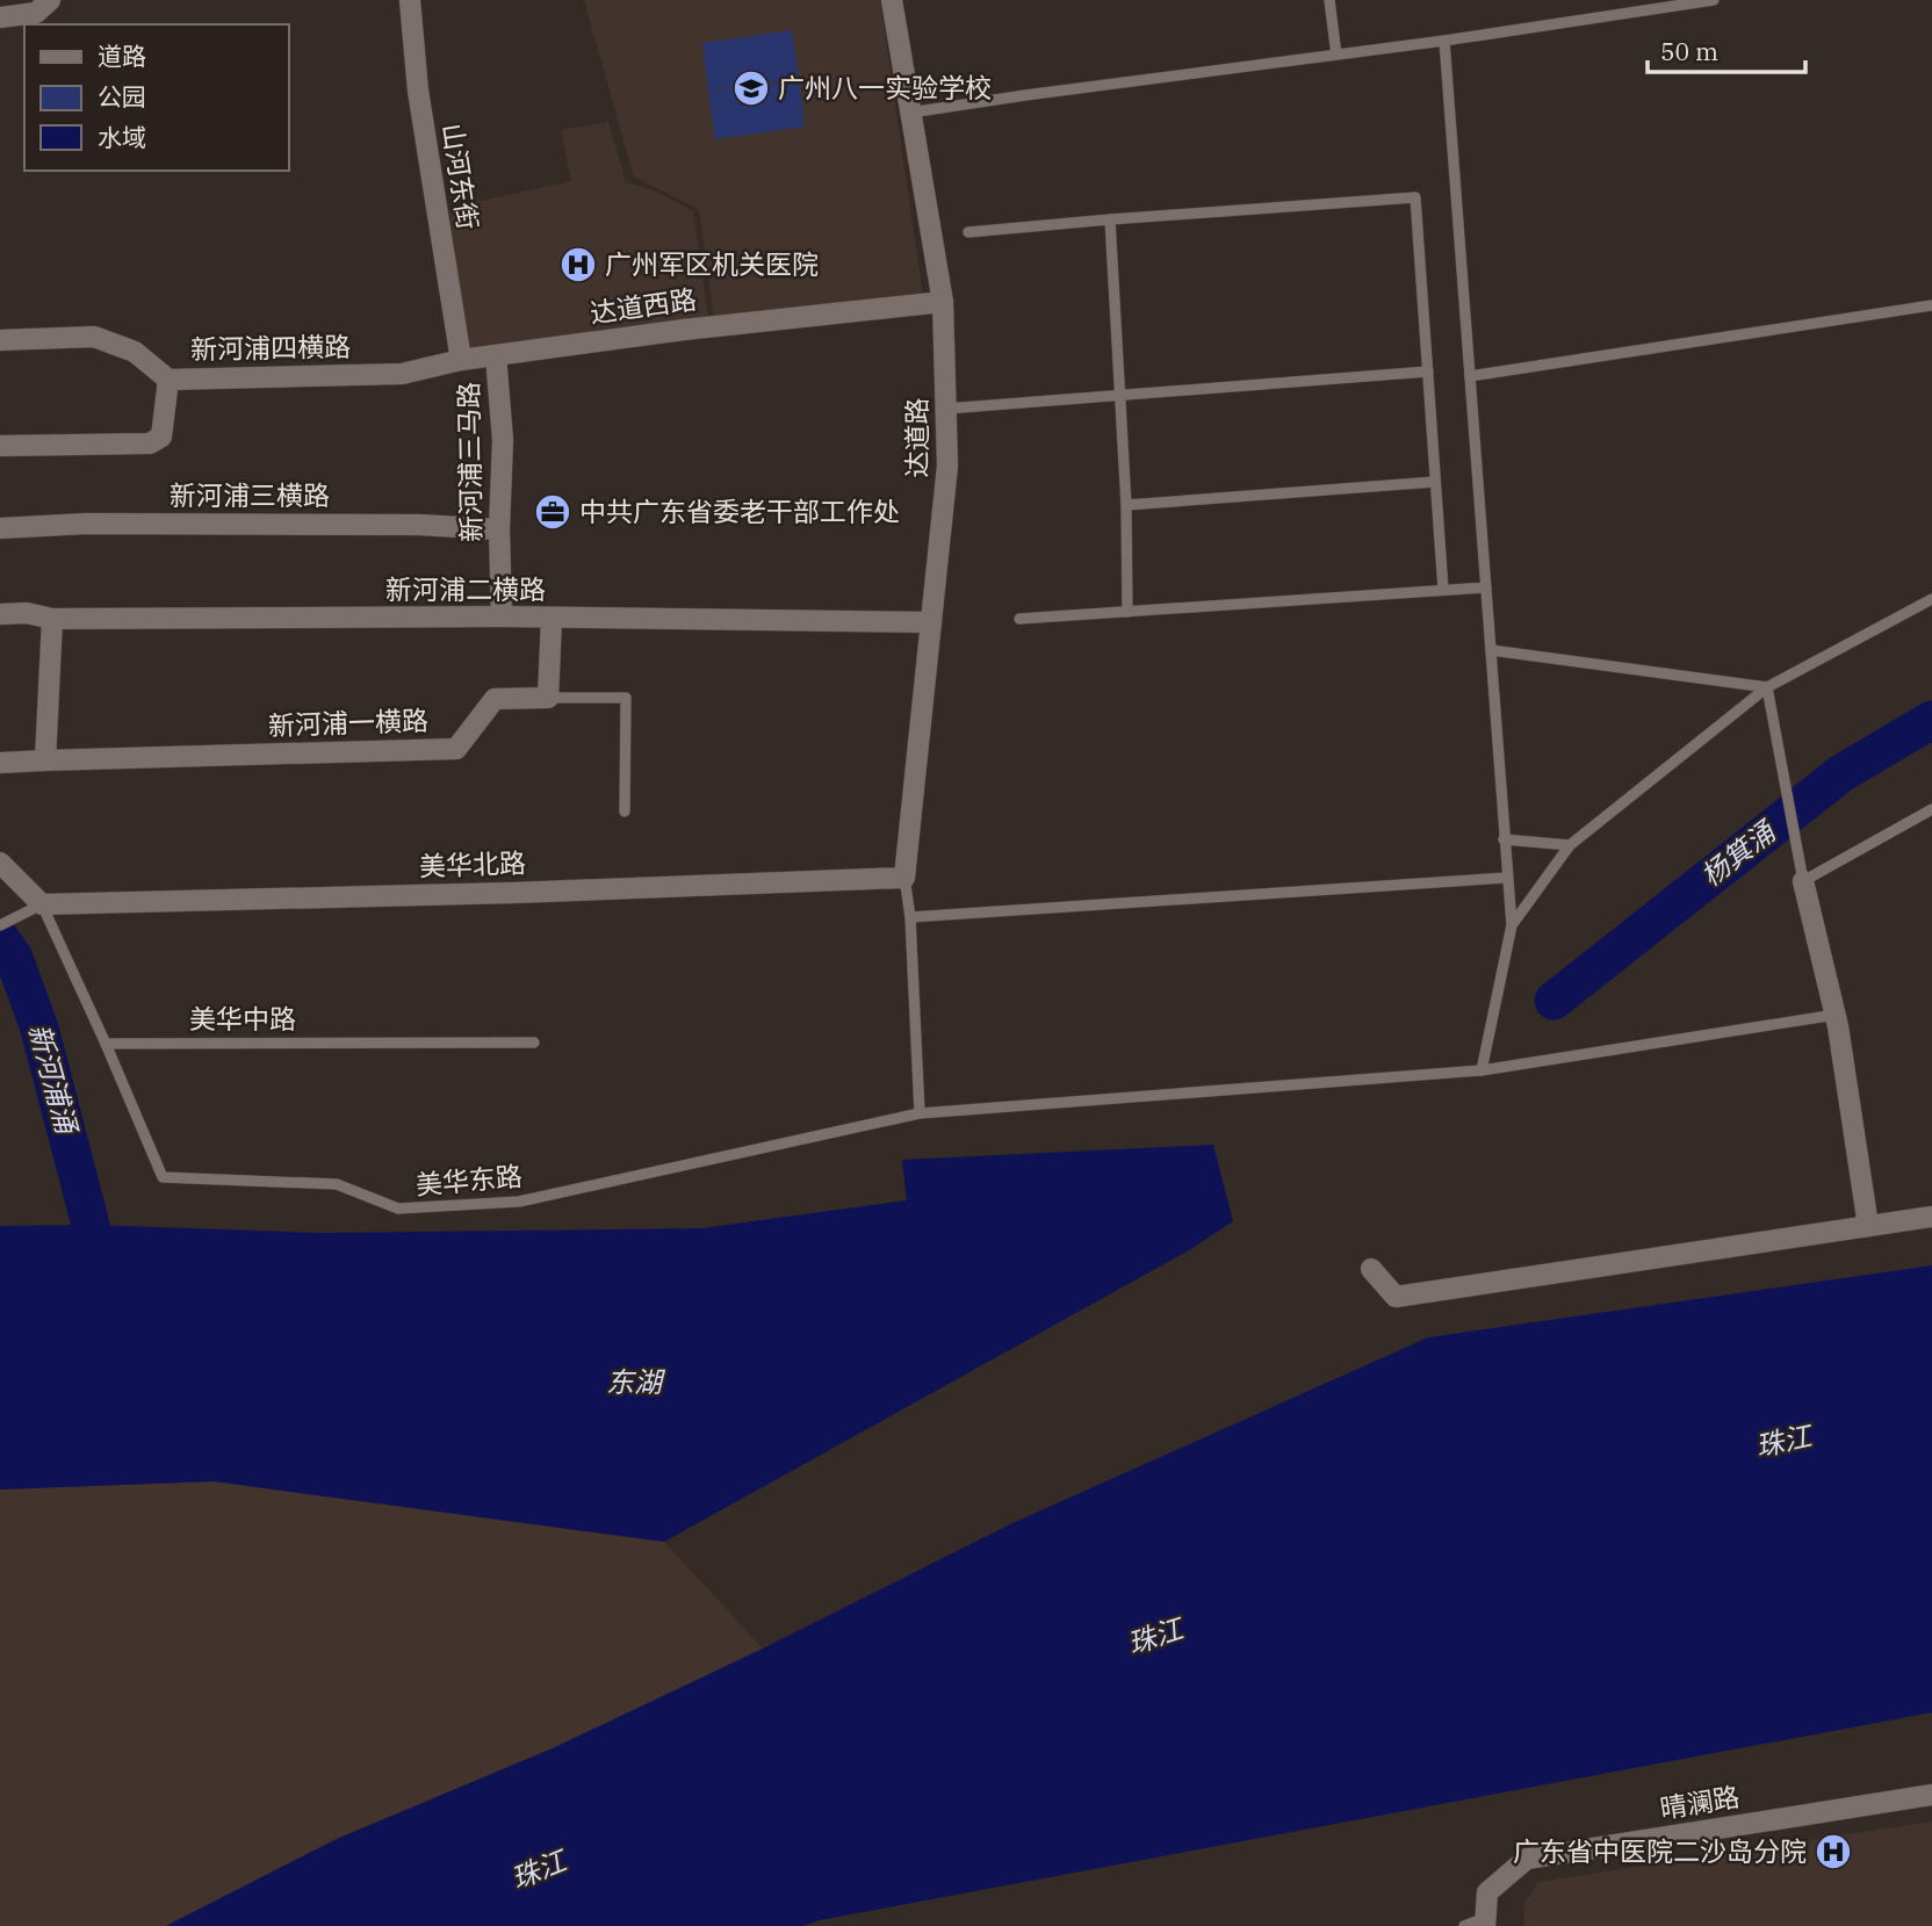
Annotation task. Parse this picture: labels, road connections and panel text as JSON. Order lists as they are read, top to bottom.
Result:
{
  "streets": {
    "street": [
      "山河东街",
      "达道西路",
      "新河浦四横路",
      "达道路",
      "新河浦三马路",
      "新河浦三横路",
      "新河浦二横路",
      "新河浦一横路",
      "美华北路",
      "晴澜路"
    ],
    "lane": ["美华中路", "美华东路"]
  },
  "crossings": [
    ["山河东街", "新河浦四横路"],
    ["达道西路", "新河浦四横路"],
    ["达道西路", "达道路"],
    ["达道西路", "新河浦三马路"],
    ["新河浦四横路", "新河浦三马路"],
    ["达道路", "新河浦二横路"],
    ["达道路", "美华北路"],
    ["新河浦三马路", "新河浦三横路"],
    ["新河浦三马路", "新河浦二横路"],
    ["美华中路", "美华东路"]
  ],
  "water": [
    "杨箕涌",
    "新河浦涌",
    "东湖",
    "珠江"
  ],
  "places": {
    "school or university": ["广州八一实验学校"],
    "hospital": ["广州军区机关医院", "广东省中医院二沙岛分院"],
    "office": ["中共广东省委老干部工作处"]
  },
  "legend": ["道路", "公园", "水域"],
  "scale_bar": "50 m"
}
